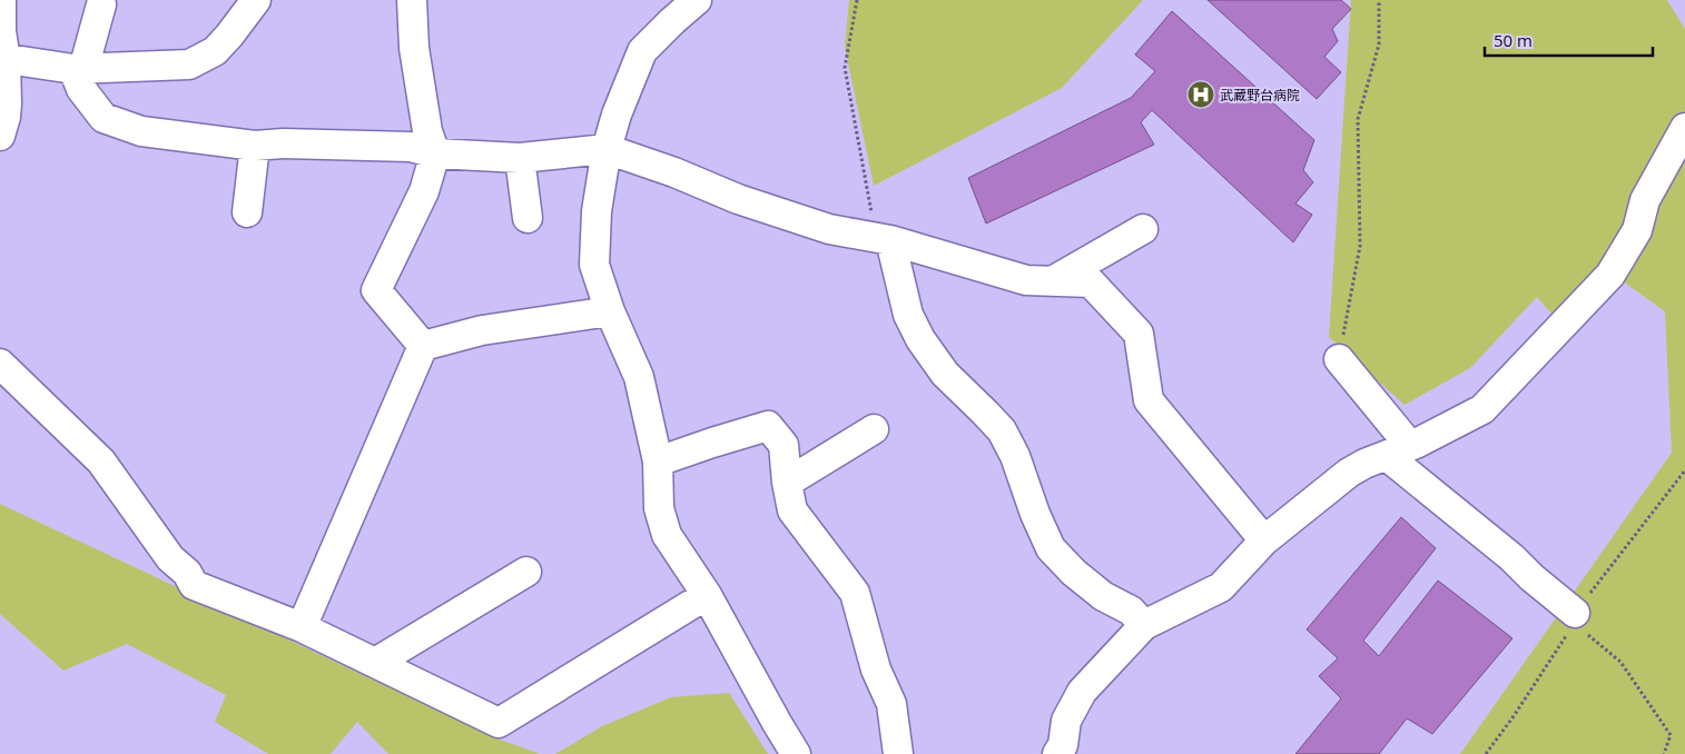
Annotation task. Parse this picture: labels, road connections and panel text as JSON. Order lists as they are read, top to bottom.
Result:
{
  "places": {
    "hospital": ["武蔵野台病院"]
  },
  "scale_bar": "50 m"
}
